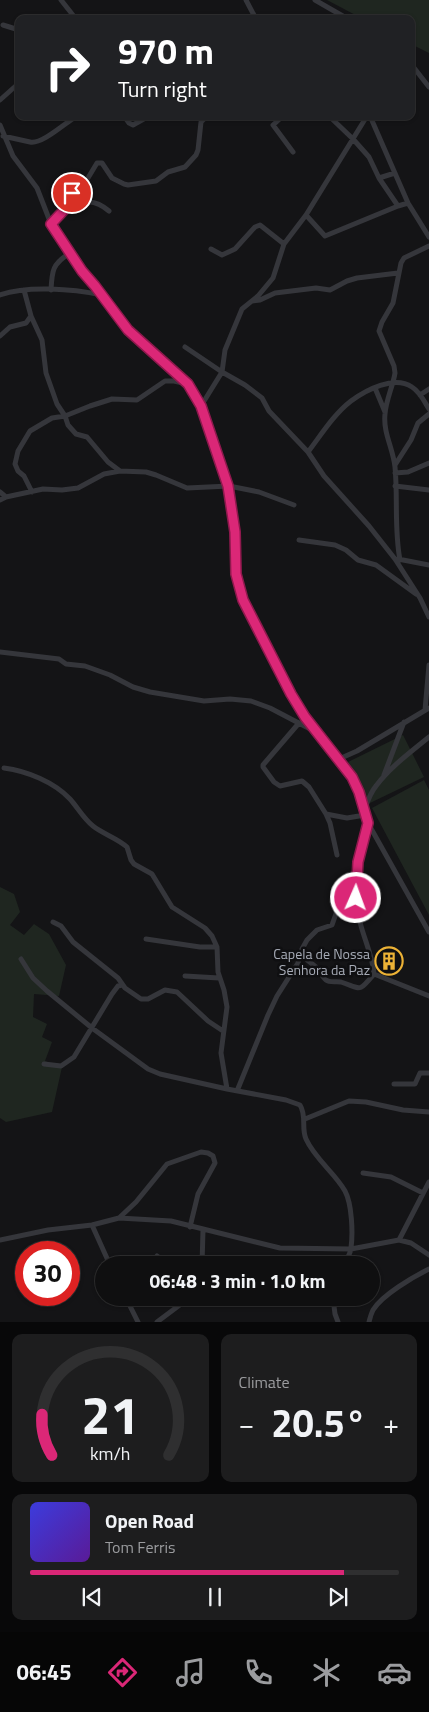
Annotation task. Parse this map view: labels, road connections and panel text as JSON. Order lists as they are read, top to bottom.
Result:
{
  "places": {
    "building": ["Capela de Nossa Senhora da Paz"]
  },
  "page": {
    "turn": ["970 m", "Turn right"],
    "limit": "30",
    "trip": "06:48 · 3 min · 1.0 km",
    "tile": "Climate",
    "heat": ["−", "20.5°", "+"],
    "song": ["Open Road", "Tom Ferris"],
    "tabs": "06:45",
    "gauge": ["21", "km/h"]
  }
}
